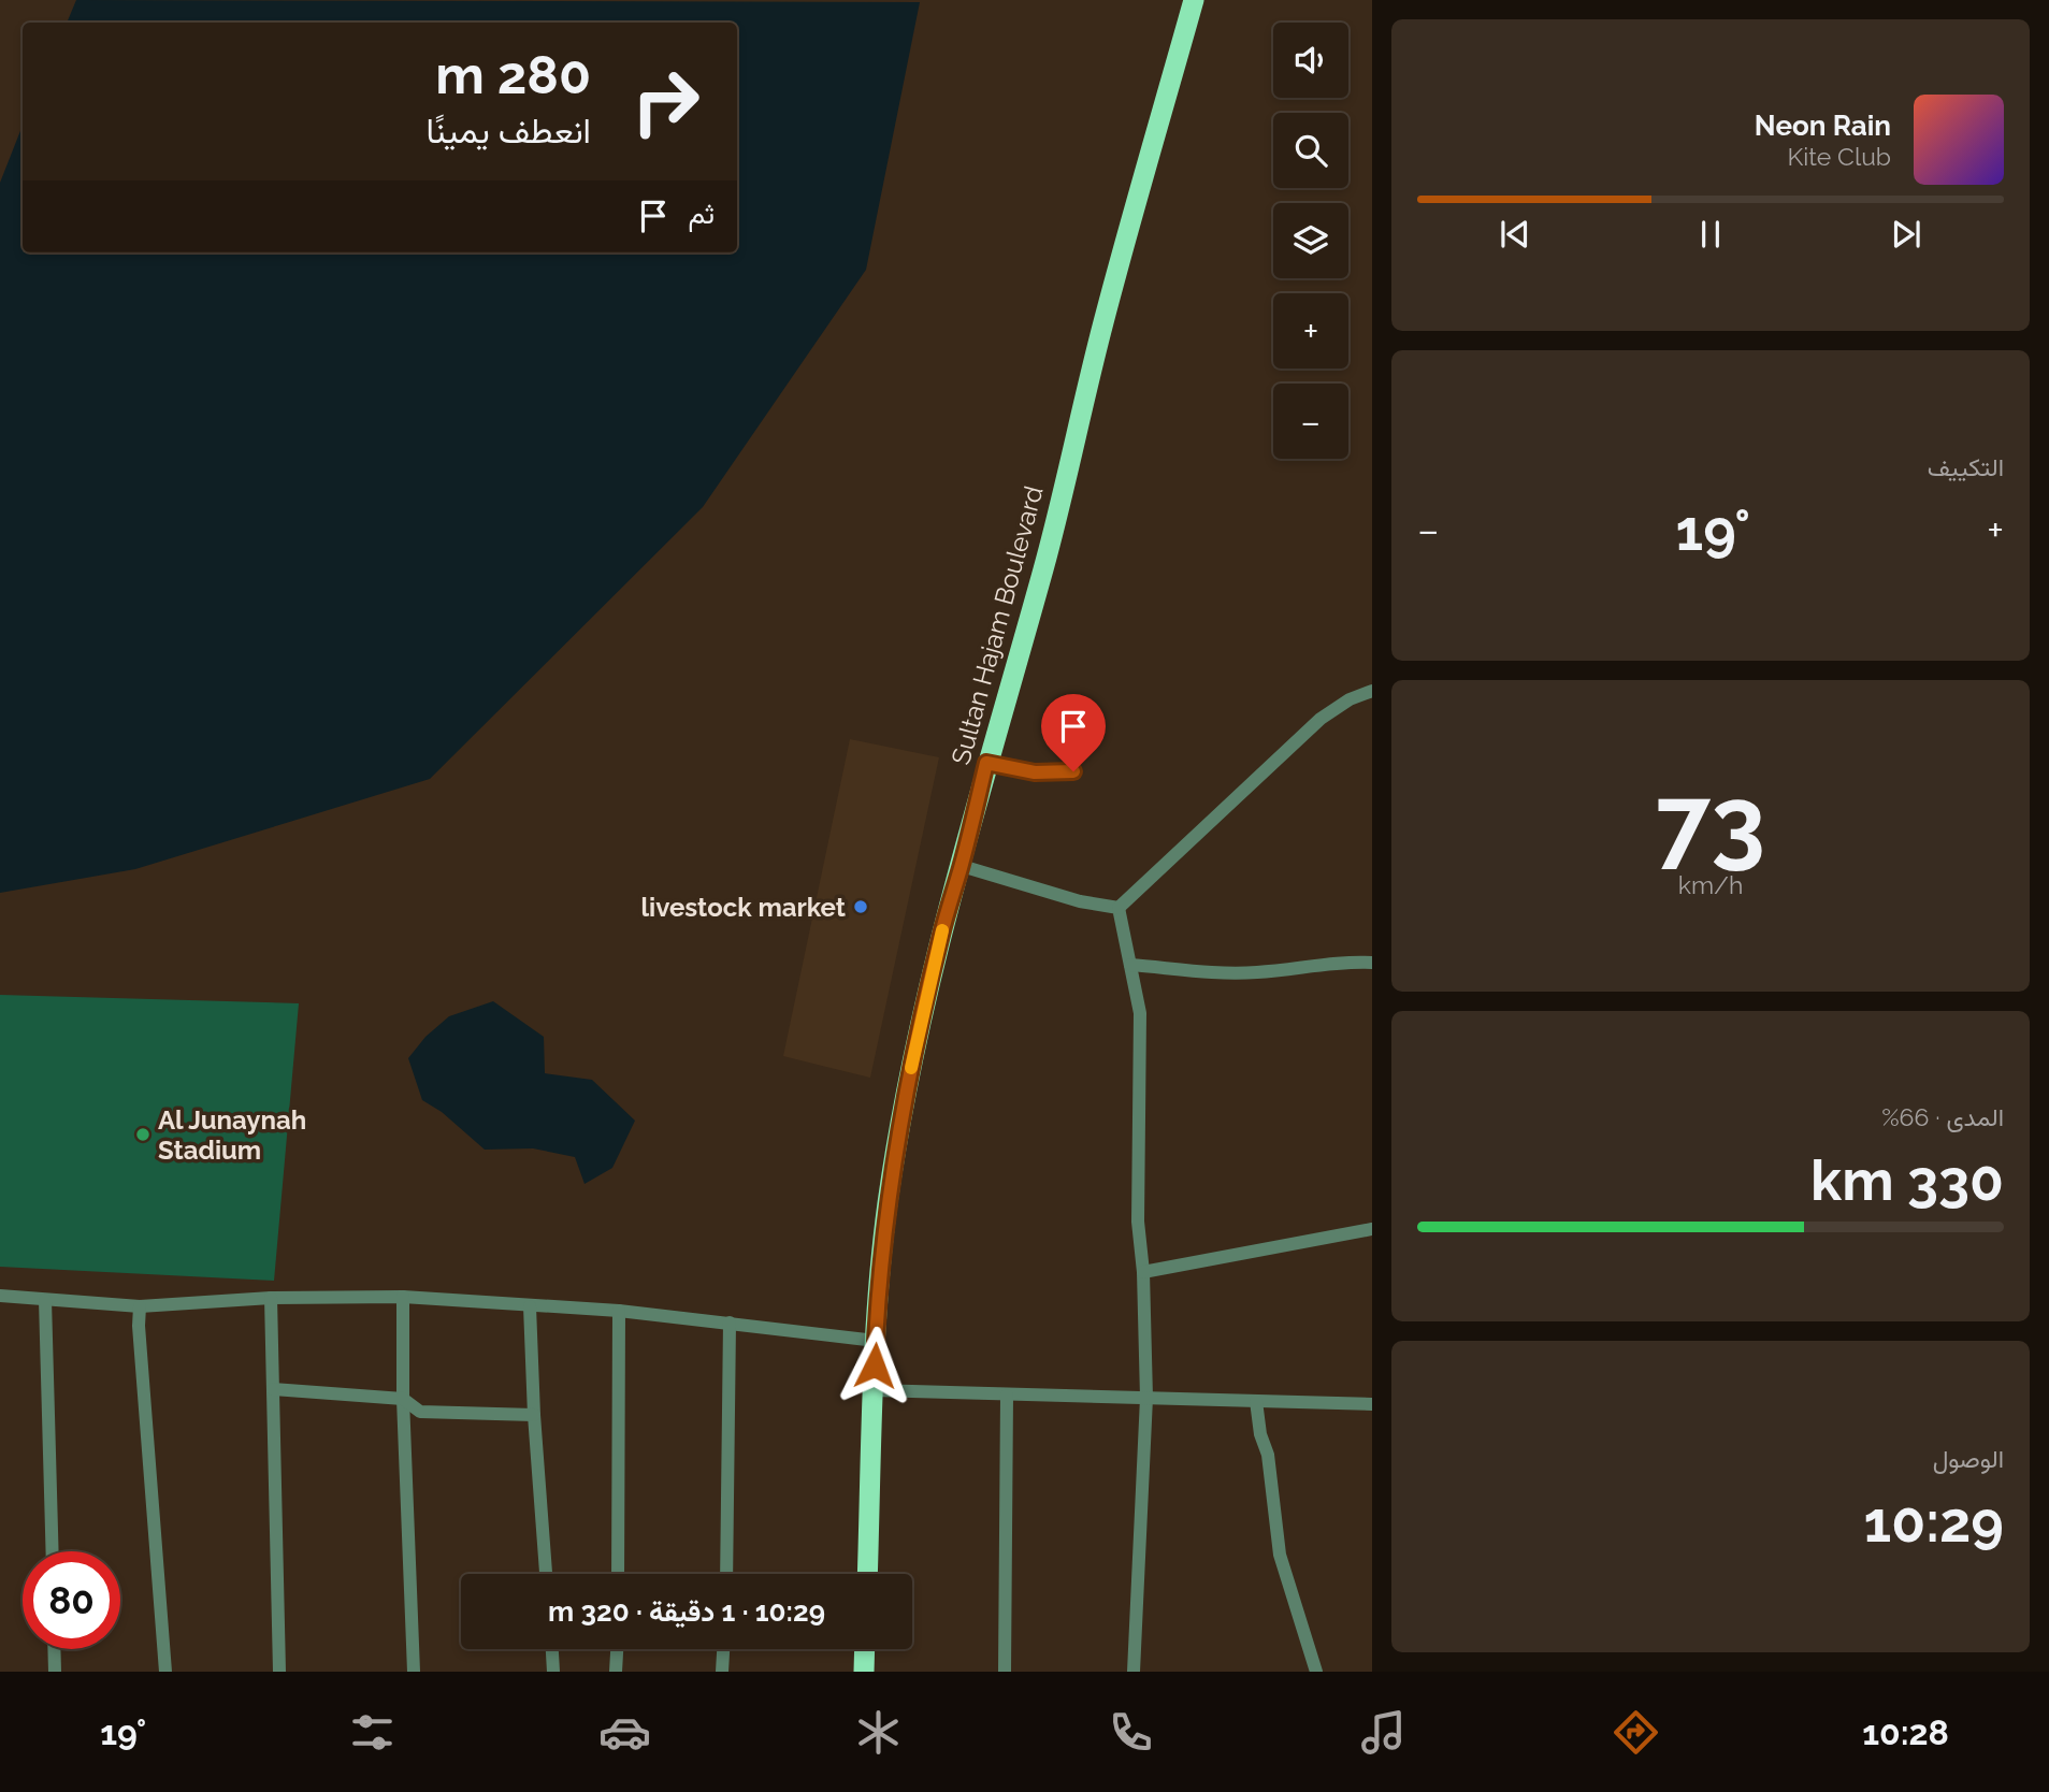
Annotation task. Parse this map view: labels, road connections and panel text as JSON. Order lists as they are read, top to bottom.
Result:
{
  "streets": {
    "highway": ["Sultan Hajam Boulevard"]
  },
  "places": ["livestock market", "Al Junaynah Stadium"],
  "page": {
    "map_buttons": ["+", "−"],
    "turn": ["280 m", "انعطف يمينًا"],
    "song": ["Neon Rain", "Kite Club"],
    "then": "ثم",
    "tile": [
      "التكييف",
      ["73", "km/h"],
      ["المدى · 66%", "330 km"],
      ["الوصول", "10:29"]
    ],
    "heat": ["−", "19°", "+"],
    "limit": "80",
    "trip": "10:29 · 1 دقيقة · 320 m",
    "tabs": ["10:28", "19°"]
  }
}
